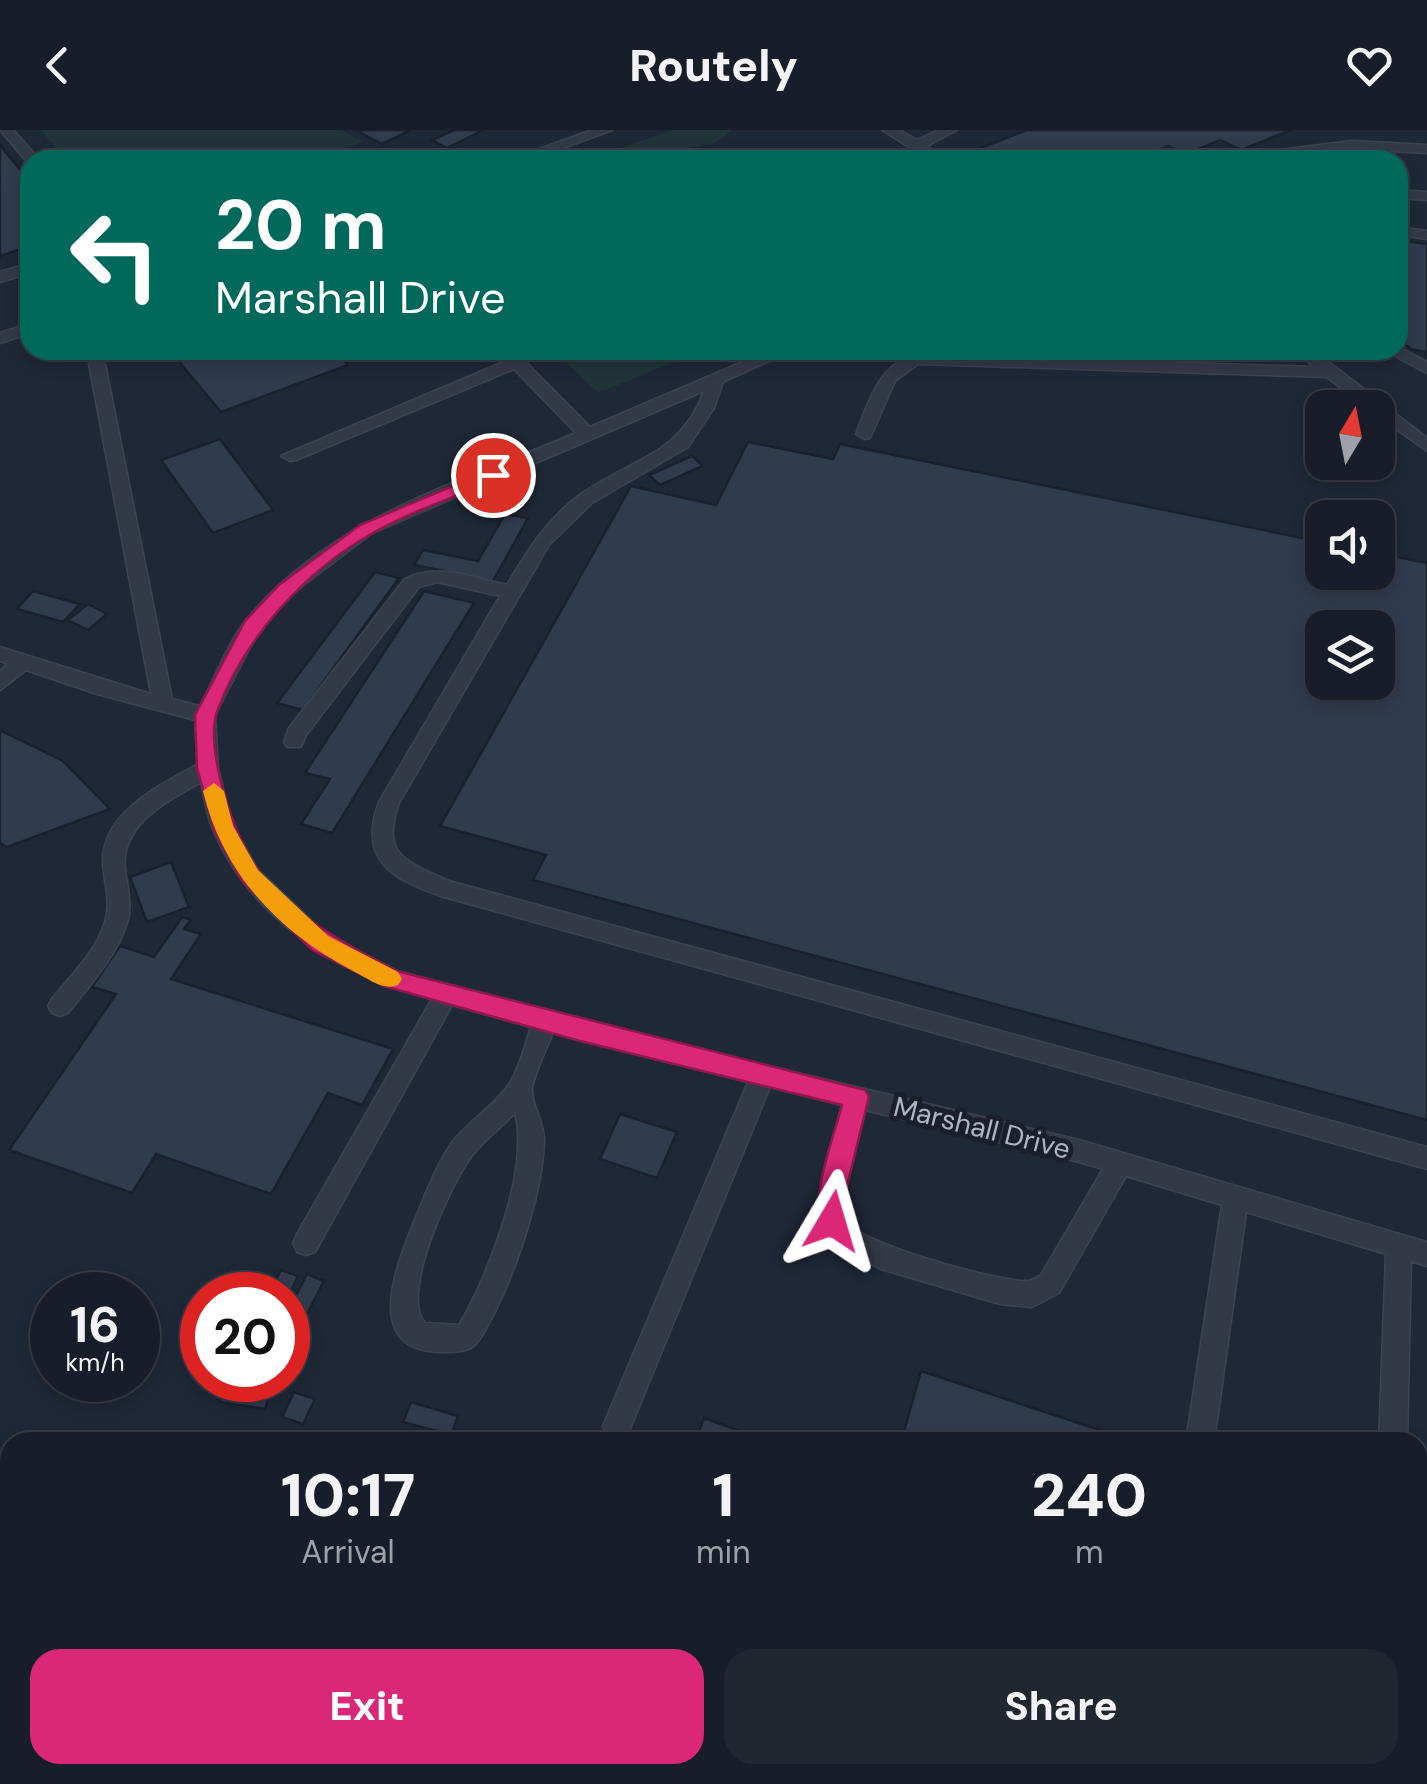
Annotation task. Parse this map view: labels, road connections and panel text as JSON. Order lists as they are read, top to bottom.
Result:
{
  "streets": {
    "lane": ["Marshall Drive"]
  },
  "north": "top",
  "page": {
    "header": "Routely",
    "turn": ["20 m", "Marshall Drive"],
    "speed": "16 km/h",
    "limit": "20",
    "eta": [
      "10:17",
      "Arrival",
      "1",
      "min",
      "240",
      "m"
    ],
    "buttons": ["Exit", "Share"]
  }
}
